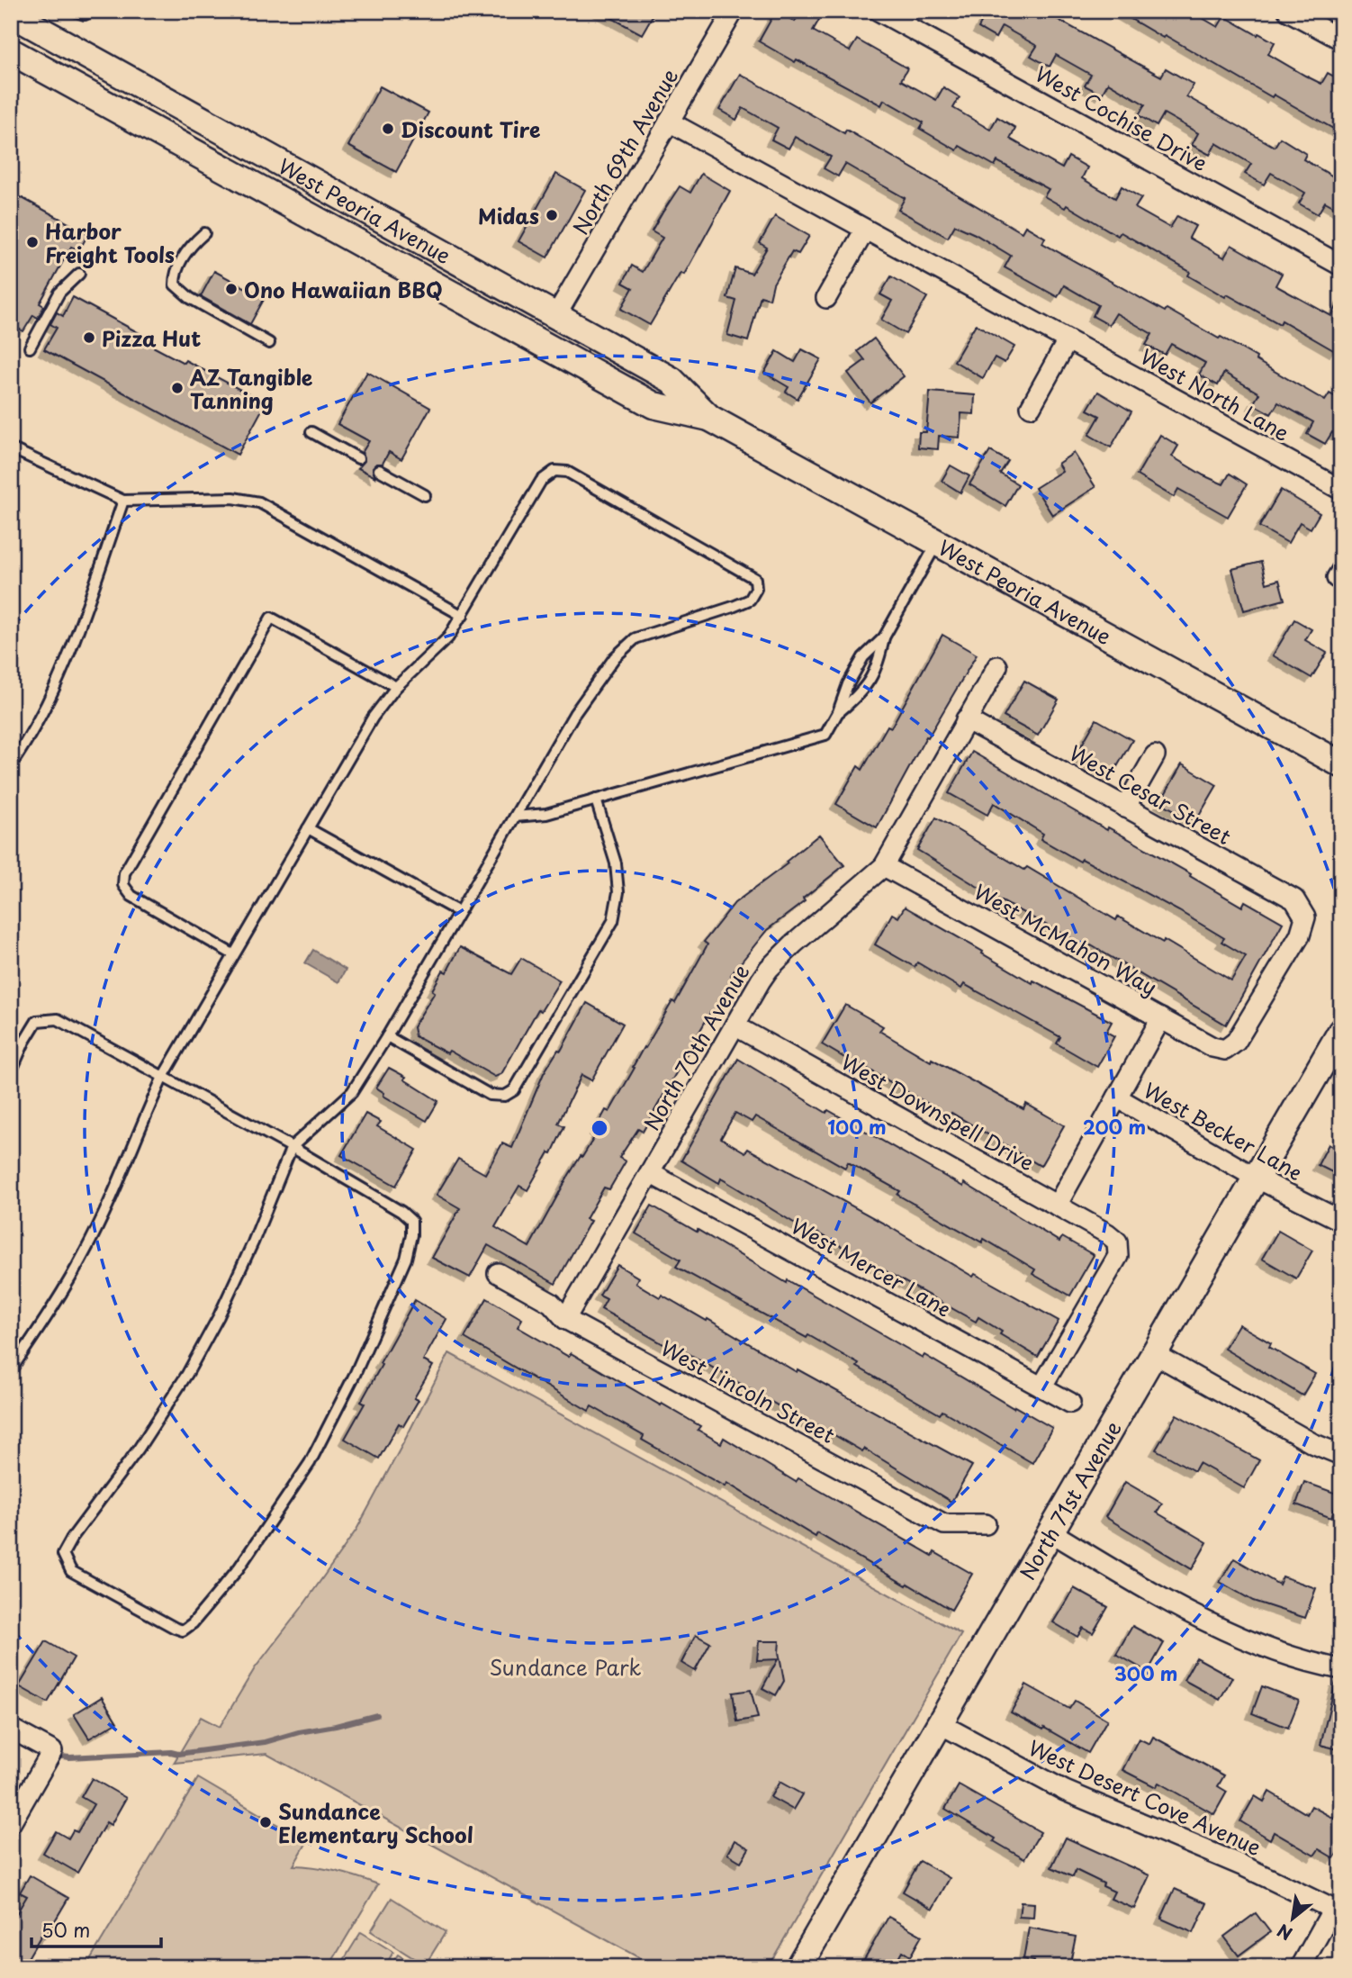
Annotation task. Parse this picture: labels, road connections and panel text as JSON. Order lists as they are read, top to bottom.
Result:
{
  "streets": {
    "main road": ["West Peoria Avenue", "North 71st Avenue"],
    "street": [
      "West Cochise Drive",
      "North 69th Avenue",
      "West North Lane",
      "West Cesar Street",
      "West McMahon Way",
      "North 70th Avenue",
      "West Downspell Drive",
      "West Becker Lane",
      "West Mercer Lane",
      "West Lincoln Street",
      "West Desert Cove Avenue"
    ]
  },
  "crossings": [
    ["North 69th Avenue", "West Peoria Avenue"],
    ["North 69th Avenue", "West North Lane"],
    ["West Cesar Street", "West McMahon Way"],
    ["West Cesar Street", "North 70th Avenue"],
    ["West McMahon Way", "North 70th Avenue"],
    ["North 70th Avenue", "West Downspell Drive"],
    ["North 70th Avenue", "West Mercer Lane"],
    ["North 70th Avenue", "West Lincoln Street"],
    ["West Downspell Drive", "West Mercer Lane"],
    ["West Becker Lane", "North 71st Avenue"],
    ["North 71st Avenue", "West Desert Cove Avenue"]
  ],
  "parks": ["Sundance Park"],
  "places": [
    "Discount Tire",
    "Midas",
    "Harbor Freight Tools",
    "Ono Hawaiian BBQ",
    "Pizza Hut",
    "AZ Tangible Tanning",
    "Sundance Elementary School"
  ],
  "scale_bar": "50 m",
  "north": "bottom left",
  "rings": ["100 m", "200 m", "300 m"]
}
